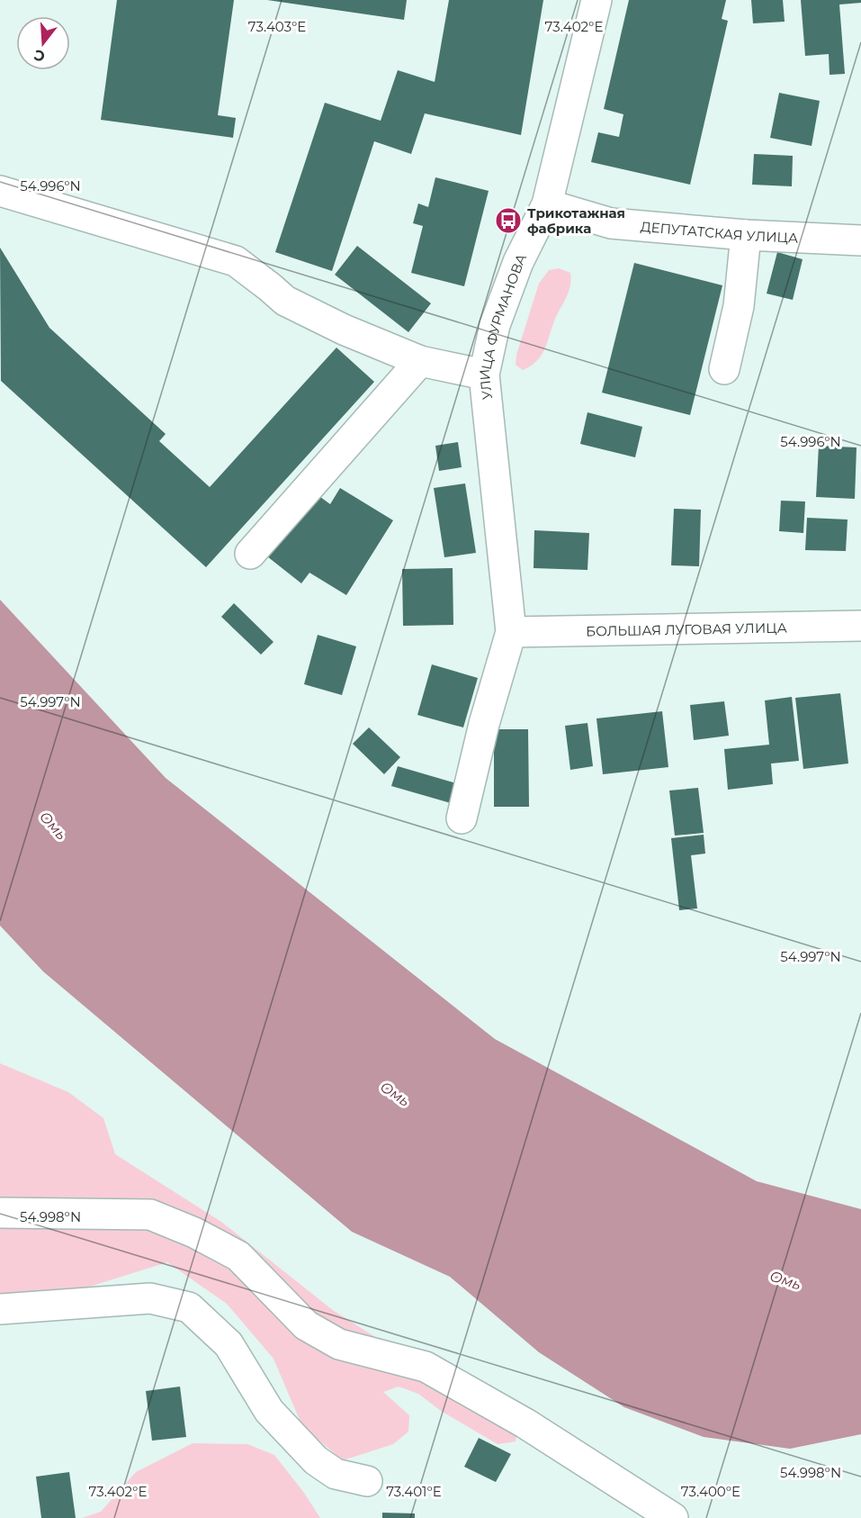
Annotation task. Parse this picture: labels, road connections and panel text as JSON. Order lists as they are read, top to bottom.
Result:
{
  "streets": {
    "street": ["ДЕПУТАТСКАЯ УЛИЦА", "УЛИЦА ФУРМАНОВА", "БОЛЬШАЯ ЛУГОВАЯ УЛИЦА"]
  },
  "crossings": [
    ["ДЕПУТАТСКАЯ УЛИЦА", "УЛИЦА ФУРМАНОВА"],
    ["УЛИЦА ФУРМАНОВА", "БОЛЬШАЯ ЛУГОВАЯ УЛИЦА"]
  ],
  "water": ["Омь"],
  "places": {
    "bus stop": ["Трикотажная фабрика"]
  },
  "north": "bottom",
  "coordinates": [
    "73.403°E",
    "73.402°E",
    "54.996°N",
    "54.997°N",
    "54.998°N",
    "73.401°E",
    "73.400°E"
  ]
}
